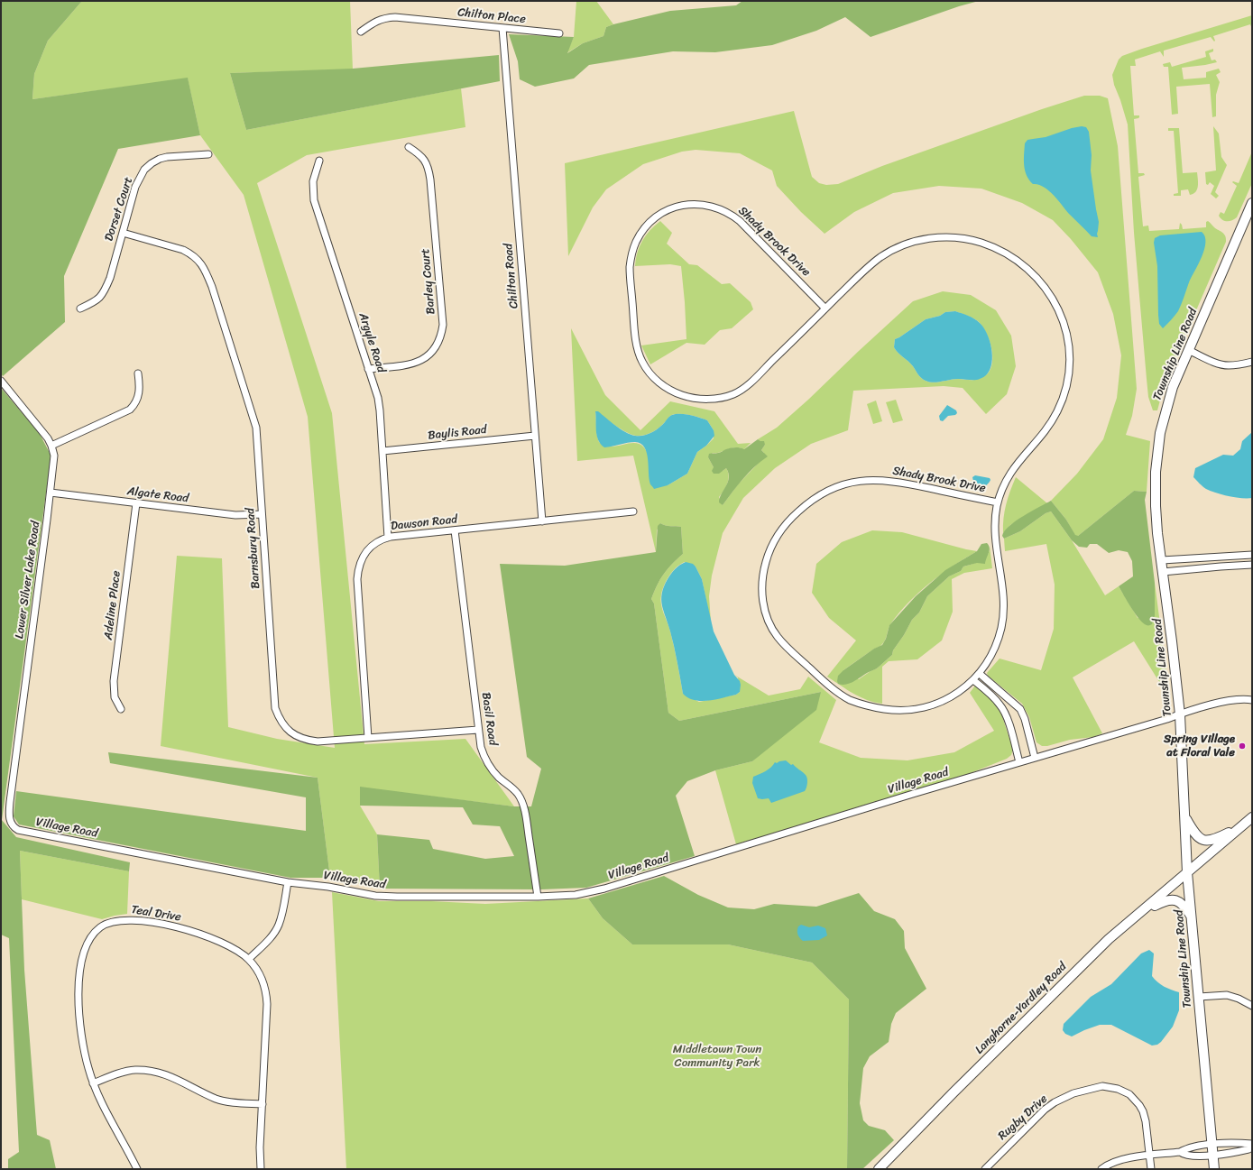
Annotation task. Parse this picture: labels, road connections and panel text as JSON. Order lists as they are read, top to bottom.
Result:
{
  "streets": {
    "street": [
      "Chilton Place",
      "Dorset Court",
      "Shady Brook Drive",
      "Chilton Road",
      "Barley Court",
      "Argyle Road",
      "Township Line Road",
      "Baylis Road",
      "Algate Road",
      "Dawson Road",
      "Barnsbury Road",
      "Lower Silver Lake Road",
      "Adeline Place",
      "Basil Road",
      "Village Road",
      "Teal Drive",
      "Langhorne-Yardley Road",
      "Rugby Drive"
    ]
  },
  "crossings": [
    ["Chilton Place", "Chilton Road"],
    ["Dorset Court", "Barnsbury Road"],
    ["Chilton Road", "Baylis Road"],
    ["Chilton Road", "Dawson Road"],
    ["Barley Court", "Argyle Road"],
    ["Argyle Road", "Baylis Road"],
    ["Argyle Road", "Dawson Road"],
    ["Township Line Road", "Village Road"],
    ["Township Line Road", "Langhorne-Yardley Road"],
    ["Algate Road", "Barnsbury Road"],
    ["Algate Road", "Lower Silver Lake Road"],
    ["Algate Road", "Adeline Place"],
    ["Dawson Road", "Barnsbury Road"],
    ["Dawson Road", "Basil Road"],
    ["Barnsbury Road", "Basil Road"],
    ["Lower Silver Lake Road", "Village Road"],
    ["Basil Road", "Village Road"]
  ],
  "parks": ["Middletown Town Community Park"],
  "places": ["Spring Village at Floral Vale"]
}
